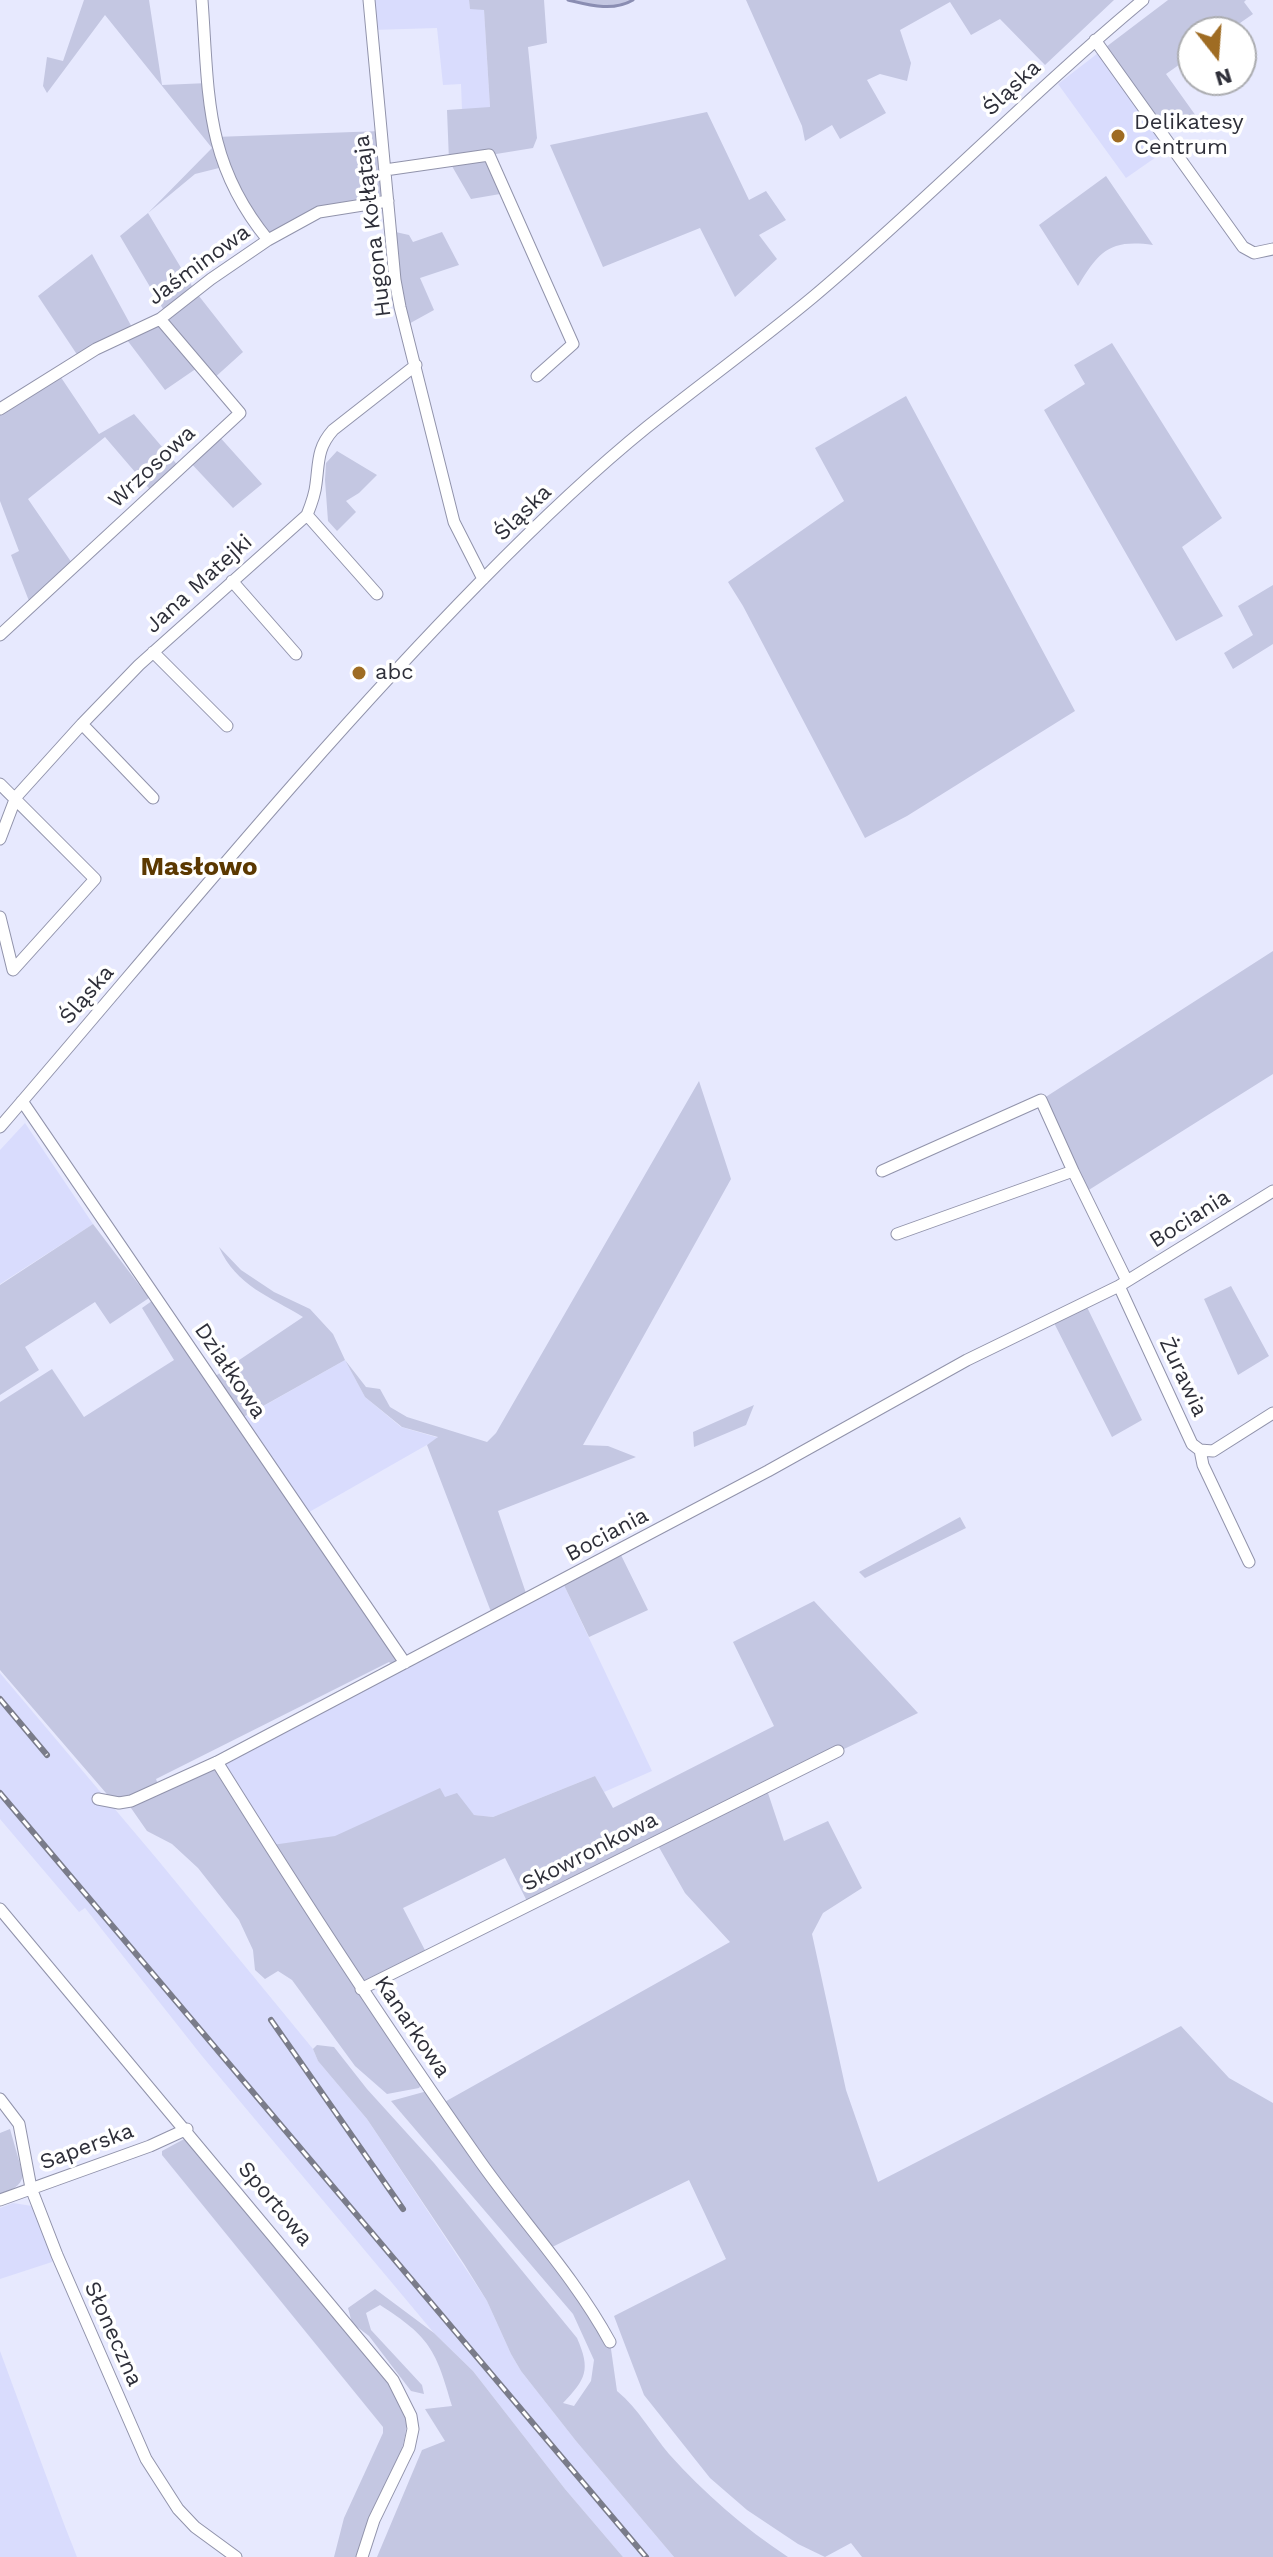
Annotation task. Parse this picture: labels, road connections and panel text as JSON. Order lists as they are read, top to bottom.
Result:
{
  "streets": {
    "street": [
      "Śląska",
      "Hugona Kołłątaja",
      "Jaśminowa",
      "Wrzosowa",
      "Jana Matejki",
      "Bociania",
      "Działkowa",
      "Żurawia",
      "Skowronkowa",
      "Kanarkowa",
      "Saperska",
      "Sportowa",
      "Słoneczna"
    ]
  },
  "crossings": [
    ["Śląska", "Hugona Kołłątaja"],
    ["Śląska", "Działkowa"],
    ["Hugona Kołłątaja", "Jaśminowa"],
    ["Jaśminowa", "Wrzosowa"],
    ["Bociania", "Działkowa"],
    ["Bociania", "Żurawia"],
    ["Bociania", "Kanarkowa"],
    ["Skowronkowa", "Kanarkowa"],
    ["Saperska", "Sportowa"],
    ["Saperska", "Słoneczna"]
  ],
  "districts": ["Masłowo"],
  "places": ["Delikatesy Centrum", "abc"],
  "north": "bottom"
}
